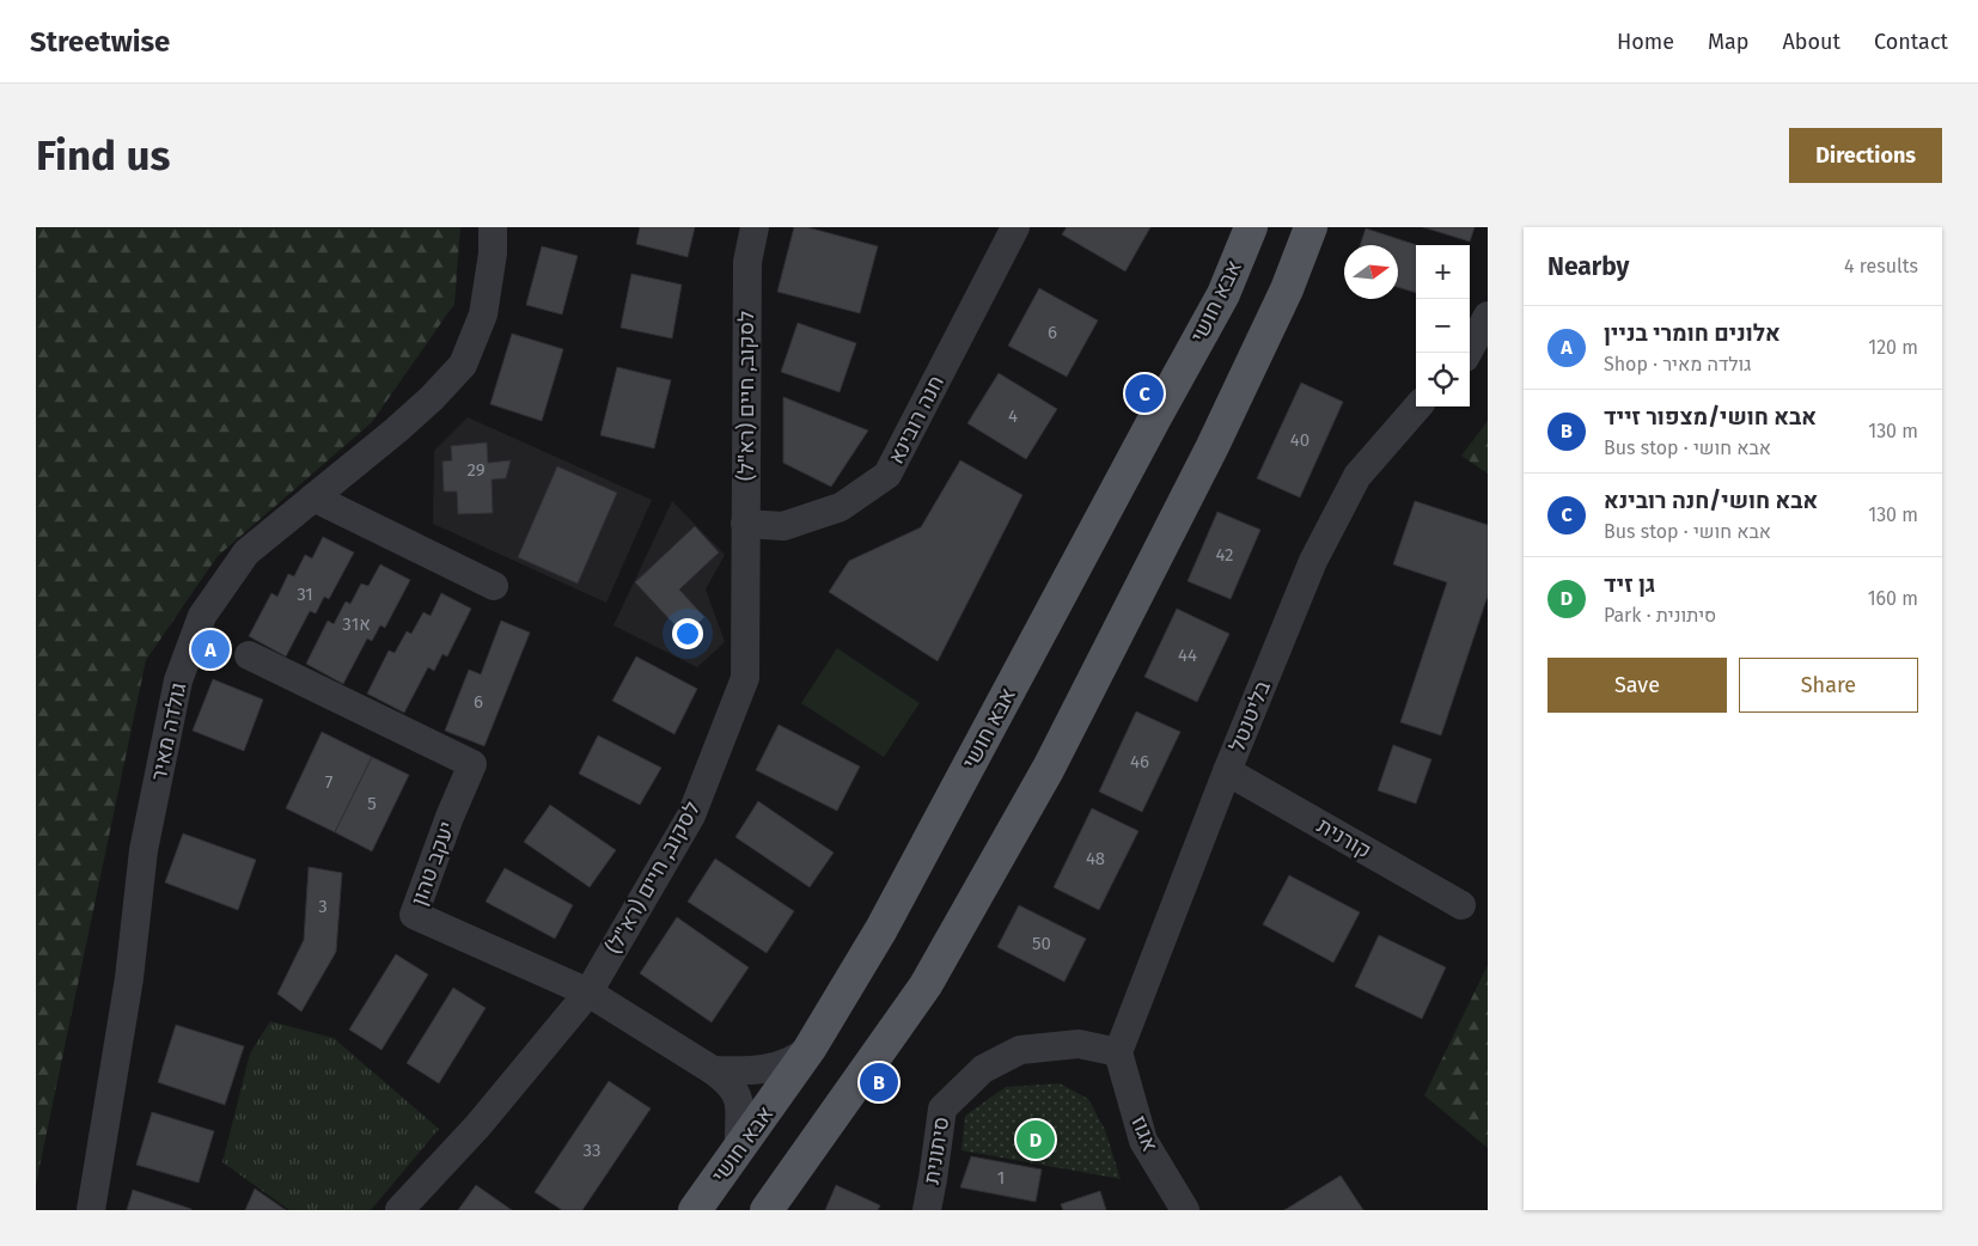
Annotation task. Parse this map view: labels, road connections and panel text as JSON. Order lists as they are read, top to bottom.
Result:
{
  "streets": {
    "main road": ["אבא חושי"],
    "street": [
      "לסקוב, חיים (רא\"ל)",
      "חנה רובינא",
      "בליטנטל",
      "גולדה מאיר",
      "קורנית",
      "יעקב טהון",
      "אגוז",
      "סיתונית"
    ]
  },
  "crossings": [
    ["אבא חושי", "יעקב טהון"],
    ["לסקוב, חיים (רא\"ל)", "חנה רובינא"],
    ["לסקוב, חיים (רא\"ל)", "יעקב טהון"],
    ["בליטנטל", "קורנית"],
    ["בליטנטל", "אגוז"],
    ["בליטנטל", "סיתונית"],
    ["אגוז", "סיתונית"]
  ],
  "house_numbers": [
    "6",
    "4",
    "40",
    "29",
    "42",
    "31",
    "31א",
    "44",
    "6",
    "46",
    "7",
    "5",
    "48",
    "3",
    "50",
    "33",
    "1"
  ],
  "north": "right",
  "page": {
    "header": "Streetwise",
    "nav": [
      "Home",
      "Map",
      "About",
      "Contact"
    ],
    "buttons": [
      "Directions",
      ["Save", "Share"]
    ],
    "title": "Find us",
    "heading": ["Nearby", "4 results"],
    "map_buttons": ["+", "−"],
    "list": [
      {
        "mark": "A",
        "name": "אלונים חומרי בניין",
        "note": "Shop · גולדה מאיר",
        "value": "120 m"
      },
      {
        "mark": "B",
        "name": "אבא חושי/מצפור זייד",
        "note": "Bus stop · אבא חושי",
        "value": "130 m"
      },
      {
        "mark": "C",
        "name": "אבא חושי/חנה רובינא",
        "note": "Bus stop · אבא חושי",
        "value": "130 m"
      },
      {
        "mark": "D",
        "name": "גן זיד",
        "note": "Park · סיתונית",
        "value": "160 m"
      }
    ],
    "pins": [
      "C",
      "A",
      "B",
      "D"
    ]
  }
}
